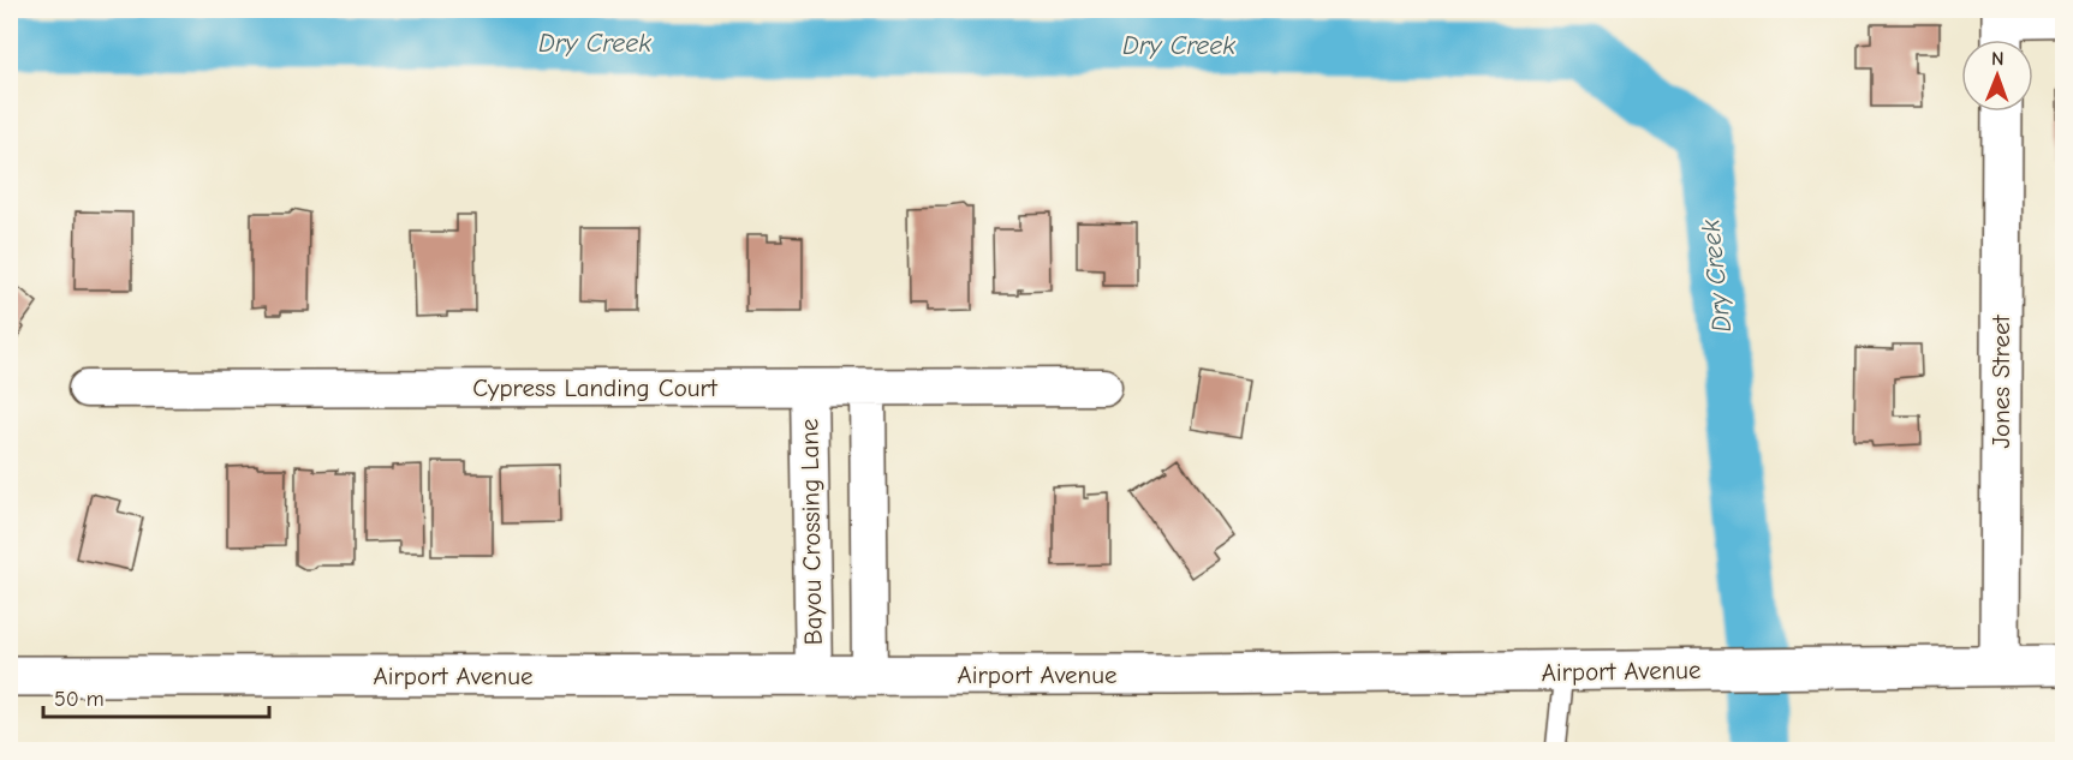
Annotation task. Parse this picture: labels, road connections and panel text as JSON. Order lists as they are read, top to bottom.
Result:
{
  "streets": {
    "street": [
      "Jones Street",
      "Cypress Landing Court",
      "Bayou Crossing Lane",
      "Airport Avenue"
    ]
  },
  "crossings": [
    ["Jones Street", "Airport Avenue"],
    ["Cypress Landing Court", "Bayou Crossing Lane"],
    ["Bayou Crossing Lane", "Airport Avenue"]
  ],
  "water": ["Dry Creek"],
  "scale_bar": "50 m",
  "north": "top"
}
